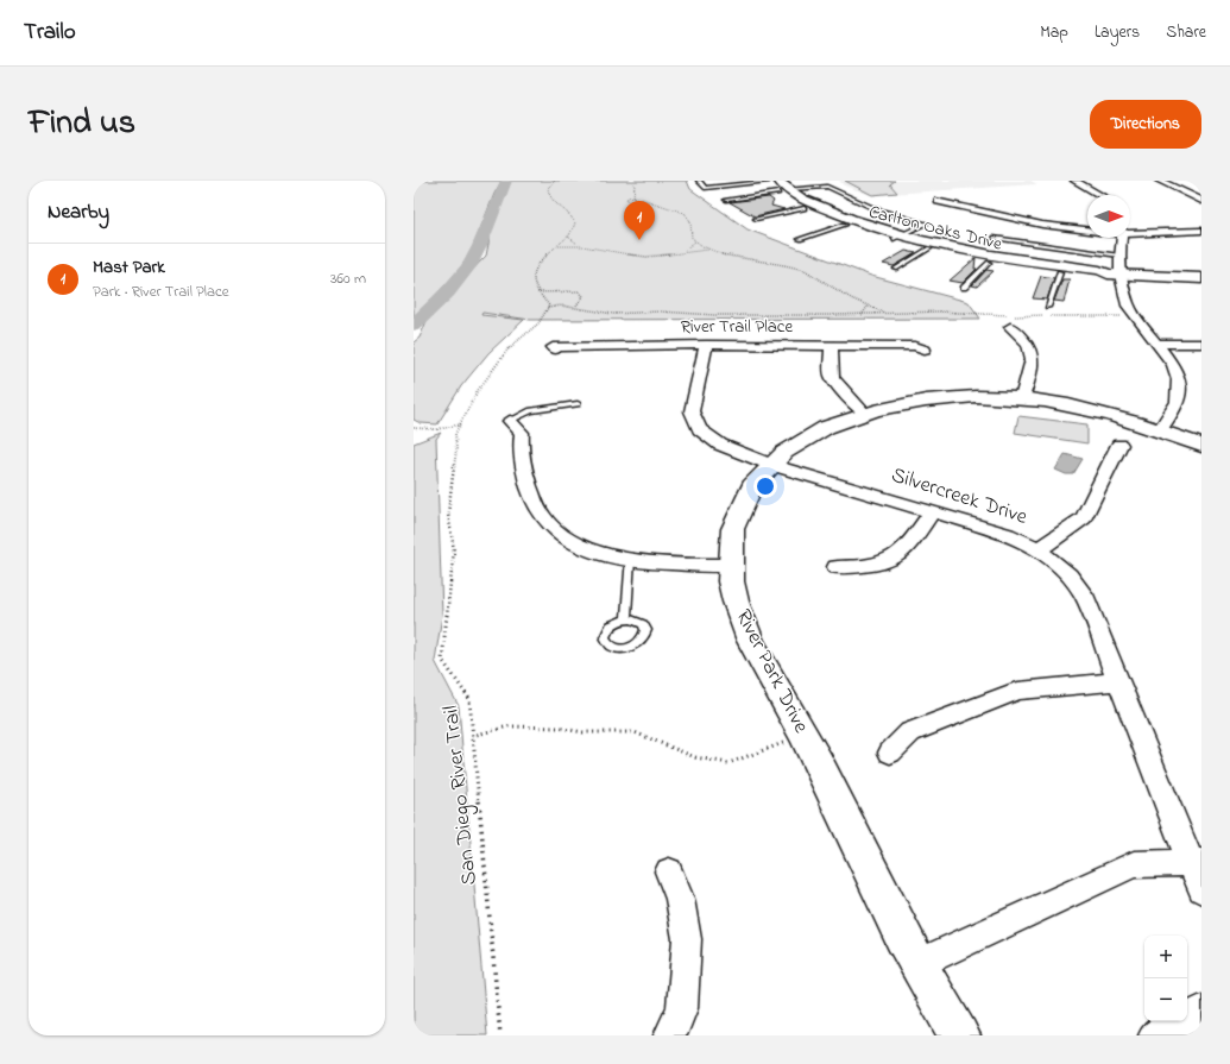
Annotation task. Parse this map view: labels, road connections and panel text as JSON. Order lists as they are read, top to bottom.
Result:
{
  "streets": {
    "main road": ["Carlton Oaks Drive", "River Park Drive"],
    "street": ["River Trail Place", "Silvercreek Drive"],
    "path": ["San Diego River Trail"]
  },
  "crossings": [
    ["River Trail Place", "Silvercreek Drive"],
    ["Silvercreek Drive", "River Park Drive"]
  ],
  "north": "right",
  "page": {
    "header": "Trailo",
    "nav": ["Map", "Layers", "Share"],
    "title": "Find us",
    "buttons": "Directions",
    "heading": "Nearby",
    "pins": "1",
    "list": [
      {
        "mark": "1",
        "name": "Mast Park",
        "note": "Park · River Trail Place",
        "value": "360 m"
      }
    ],
    "map_buttons": ["+", "−"]
  }
}
